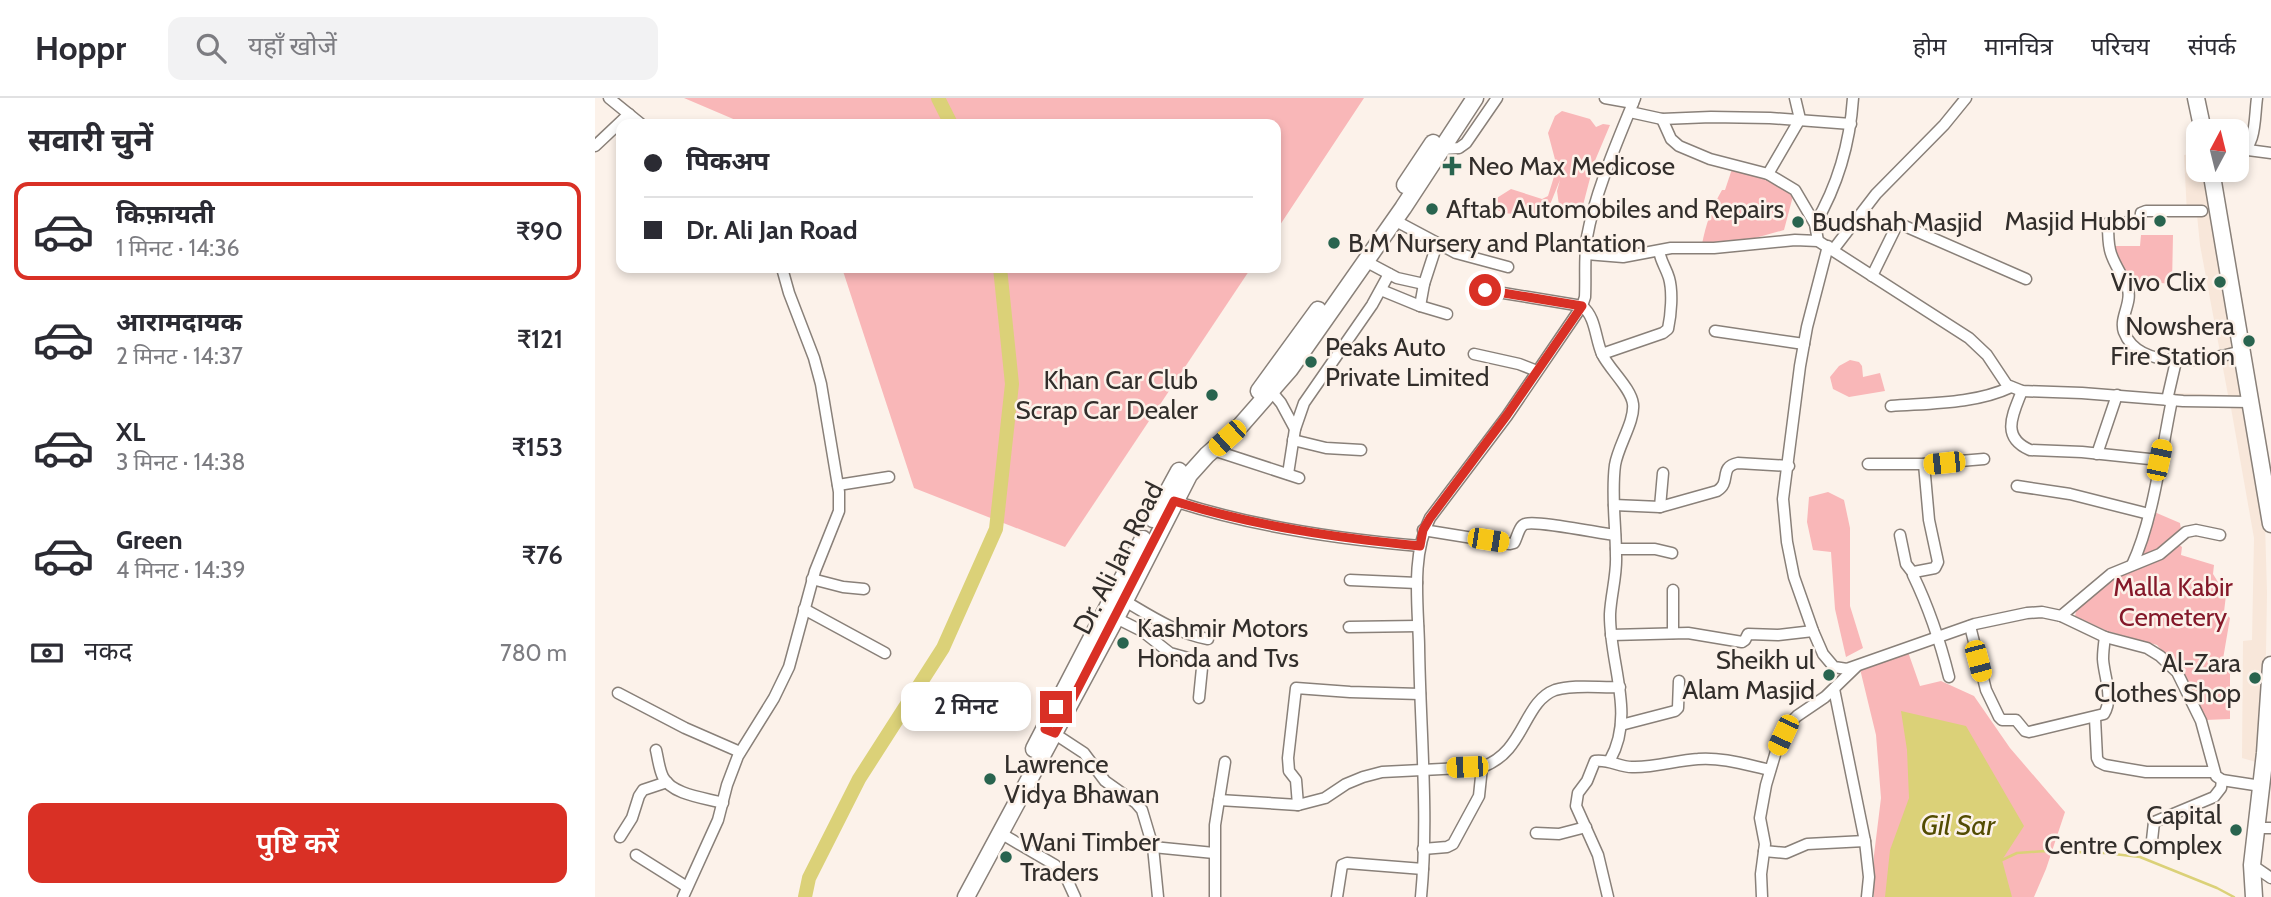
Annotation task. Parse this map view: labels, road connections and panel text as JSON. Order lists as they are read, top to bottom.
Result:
{
  "streets": {
    "main road": ["Dr. Ali Jan Road"]
  },
  "water": ["Gil Sar"],
  "parks": ["Malla Kabir Cemetery"],
  "places": {
    "health": ["Neo Max Medicose"],
    "other": [
      "Aftab Automobiles and Repairs",
      "Masjid Hubbi",
      "Budshah Masjid",
      "B.M Nursery and Plantation",
      "Vivo Clix",
      "Nowshera Fire Station",
      "Peaks Auto Private Limited",
      "Khan Car Club Scrap Car Dealer",
      "Kashmir Motors Honda and Tvs",
      "Sheikh ul Alam Masjid",
      "Al-Zara Clothes Shop",
      "Lawrence Vidya Bhawan",
      "Capital Centre Complex",
      "Wani Timber Traders"
    ]
  },
  "north": "top",
  "page": {
    "header": "Hoppr",
    "search": "यहाँ खोजें",
    "nav": [
      "होम",
      "मानचित्र",
      "परिचय",
      "संपर्क"
    ],
    "heading": "सवारी चुनें",
    "banner": ["पिकअप", "Dr. Ali Jan Road"],
    "list": [
      {
        "name": "किफ़ायती",
        "note": "1 मिनट · 14:36",
        "value": "₹90"
      },
      {
        "name": "आरामदायक",
        "note": "2 मिनट · 14:37",
        "value": "₹121"
      },
      {
        "name": "XL",
        "note": "3 मिनट · 14:38",
        "value": "₹153"
      },
      {
        "name": "Green",
        "note": "4 मिनट · 14:39",
        "value": "₹76"
      }
    ],
    "pay": ["नकद", "780 m"],
    "bubble": "2 मिनट",
    "buttons": "पुष्टि करें"
  }
}
